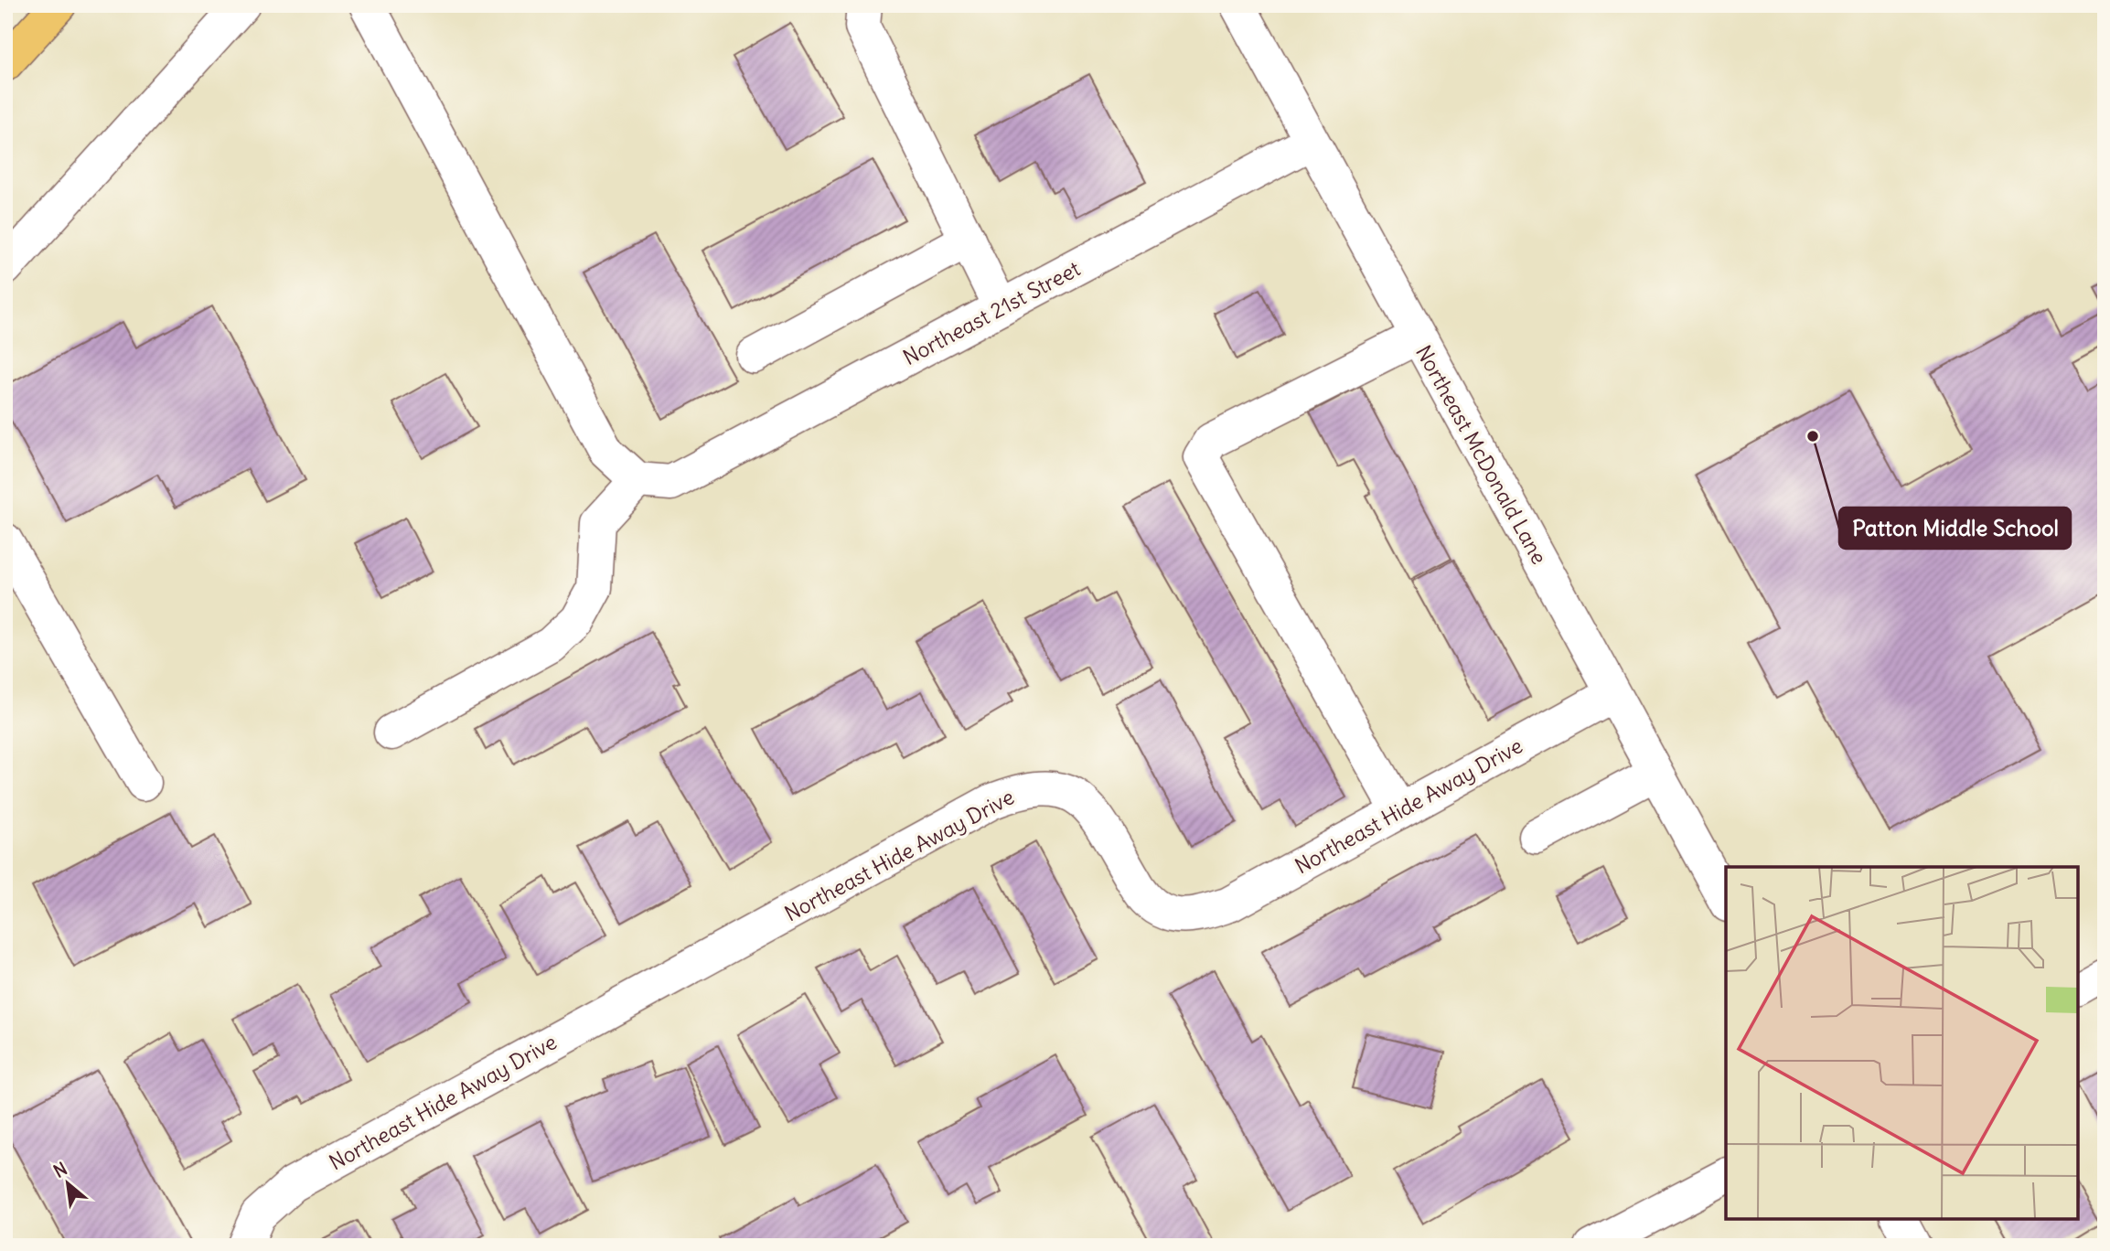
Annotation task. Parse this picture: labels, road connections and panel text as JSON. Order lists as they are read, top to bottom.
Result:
{
  "streets": {
    "street": ["Northeast 21st Street", "Northeast McDonald Lane", "Northeast Hide Away Drive"]
  },
  "crossings": [
    ["Northeast 21st Street", "Northeast McDonald Lane"],
    ["Northeast McDonald Lane", "Northeast Hide Away Drive"]
  ],
  "places": ["Patton Middle School"],
  "north": "top left"
}
